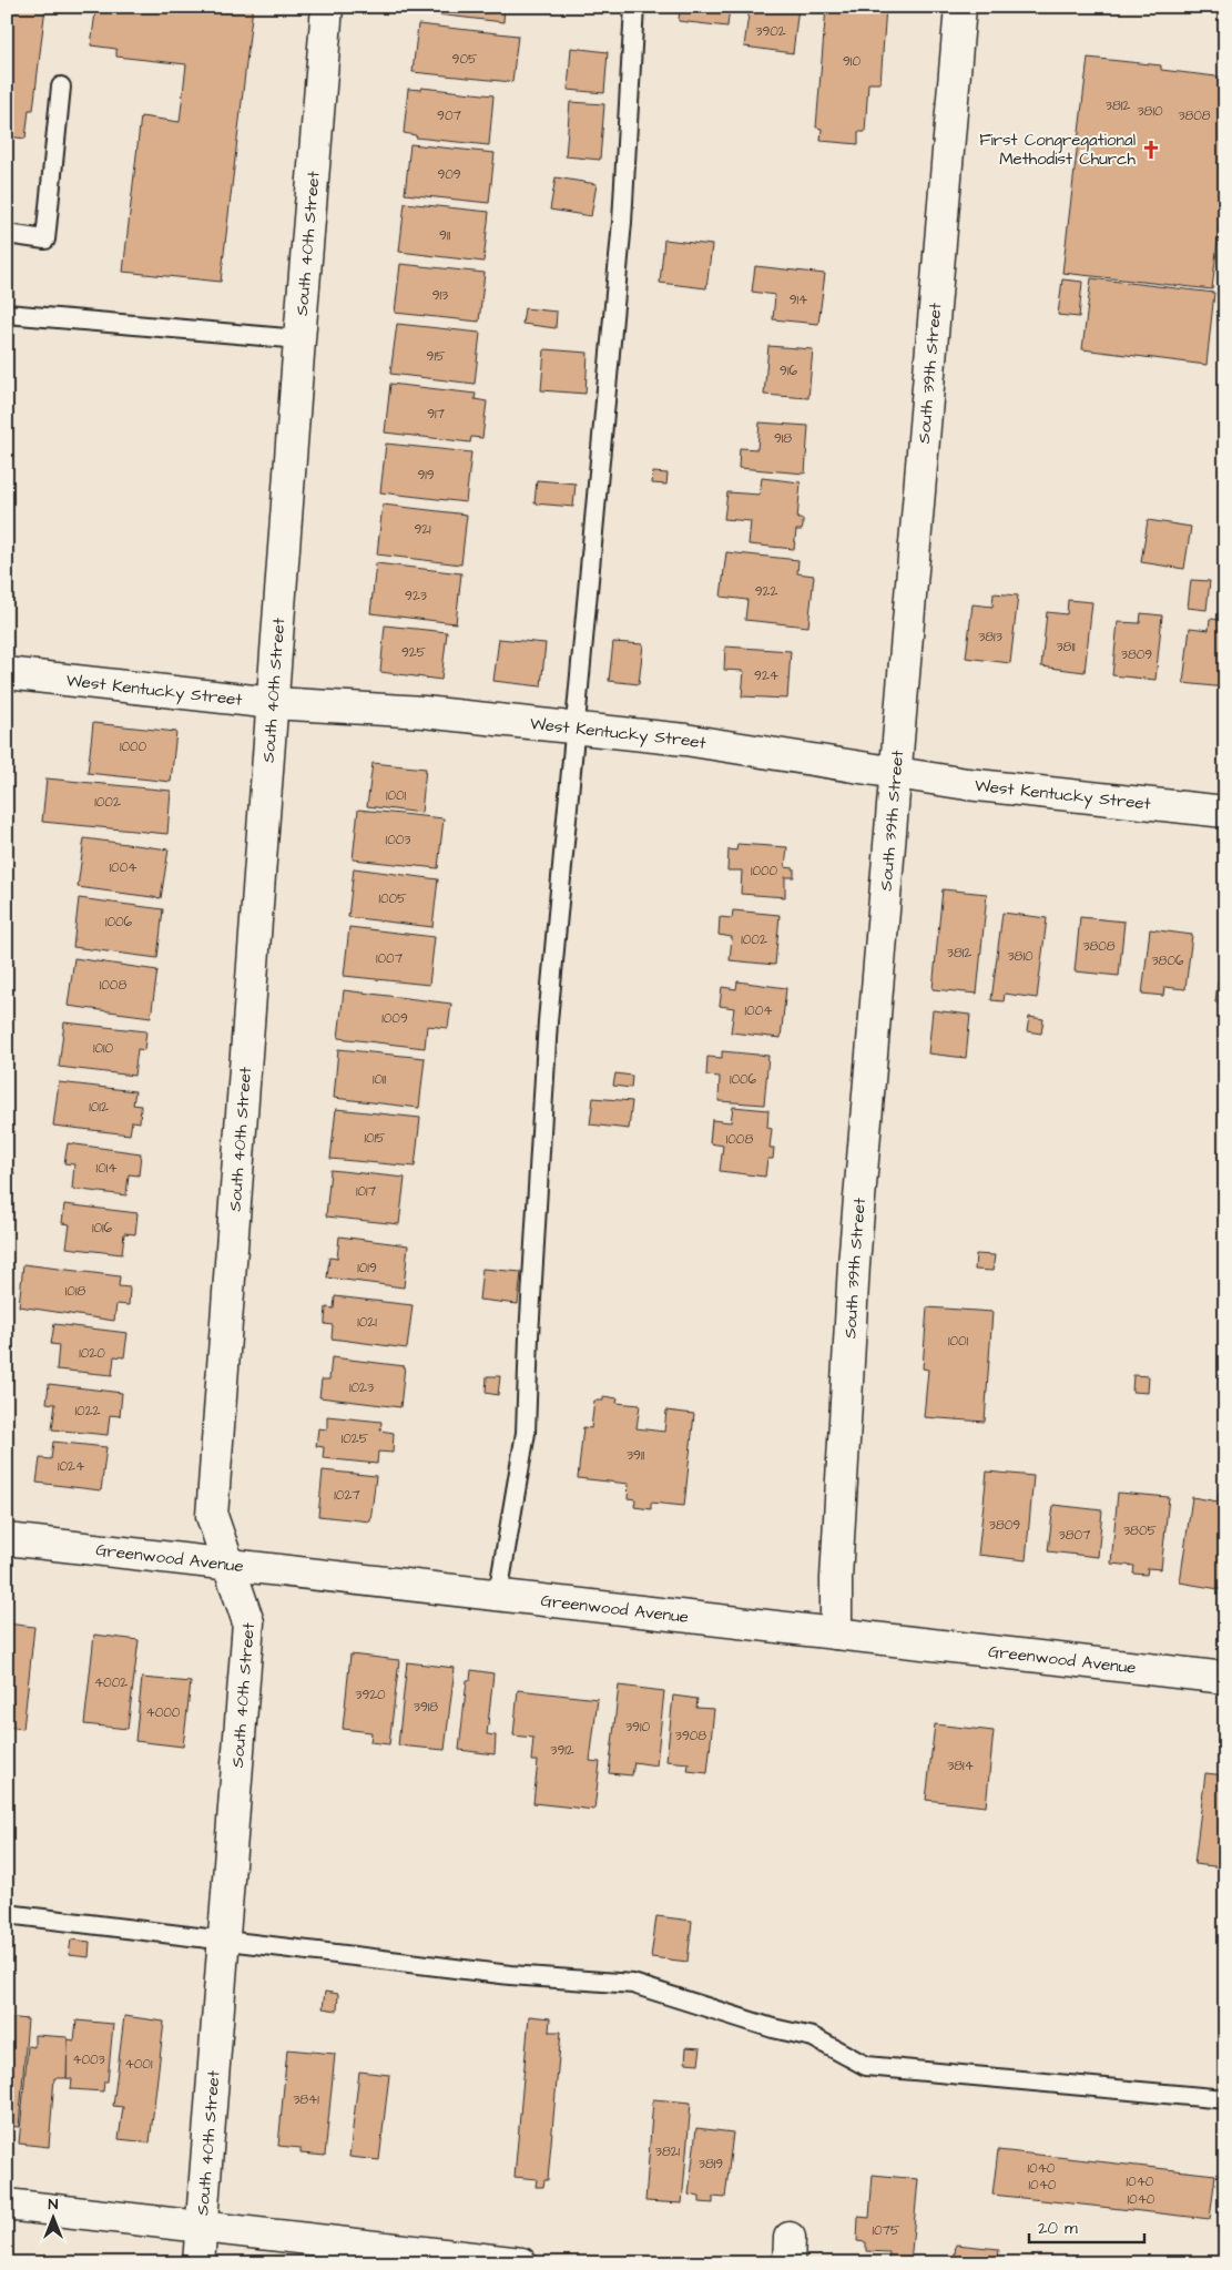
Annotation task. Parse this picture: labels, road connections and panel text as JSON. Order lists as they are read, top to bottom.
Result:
{
  "streets": {
    "street": [
      "South 40th Street",
      "South 39th Street",
      "West Kentucky Street",
      "Greenwood Avenue"
    ]
  },
  "crossings": [
    ["South 40th Street", "West Kentucky Street"],
    ["South 40th Street", "Greenwood Avenue"],
    ["South 39th Street", "West Kentucky Street"],
    ["South 39th Street", "Greenwood Avenue"]
  ],
  "places": {
    "church": ["First Congregational Methodist Church"]
  },
  "house_numbers": [
    "3902",
    "905",
    "910",
    "3812",
    "3810",
    "907",
    "3808",
    "909",
    "911",
    "913",
    "914",
    "915",
    "916",
    "917",
    "918",
    "919",
    "921",
    "922",
    "923",
    "3813",
    "3811",
    "925",
    "3809",
    "924",
    "1000",
    "1001",
    "1002",
    "1003",
    "1004",
    "1000",
    "1005",
    "1006",
    "1002",
    "3808",
    "3812",
    "3810",
    "1007",
    "3806",
    "1008",
    "1004",
    "1009",
    "1010",
    "1011",
    "1006",
    "1012",
    "1015",
    "1008",
    "1014",
    "1017",
    "1016",
    "1019",
    "1018",
    "1021",
    "1001",
    "1020",
    "1023",
    "1022",
    "1025",
    "3911",
    "1024",
    "1027",
    "3809",
    "3805",
    "3807",
    "4002",
    "3920",
    "3918",
    "4000",
    "3910",
    "3908",
    "3912",
    "3814",
    "4003",
    "4001",
    "3841",
    "3821",
    "3819",
    "1040",
    "1040",
    "1040",
    "1040",
    "1075"
  ],
  "scale_bar": "20 m",
  "north": "top"
}
